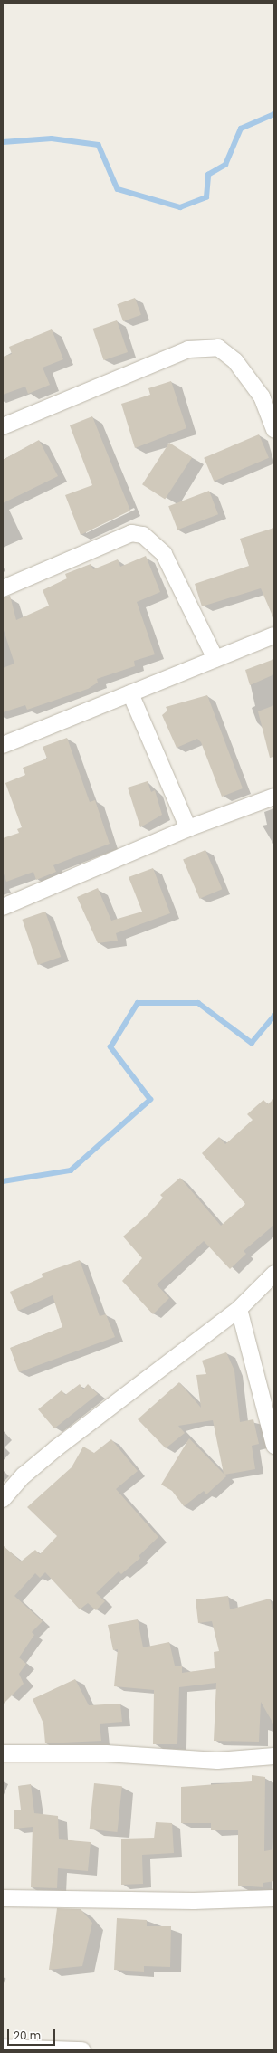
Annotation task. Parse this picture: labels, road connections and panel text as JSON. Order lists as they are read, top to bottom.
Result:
{
  "scale_bar": "20 m"
}
